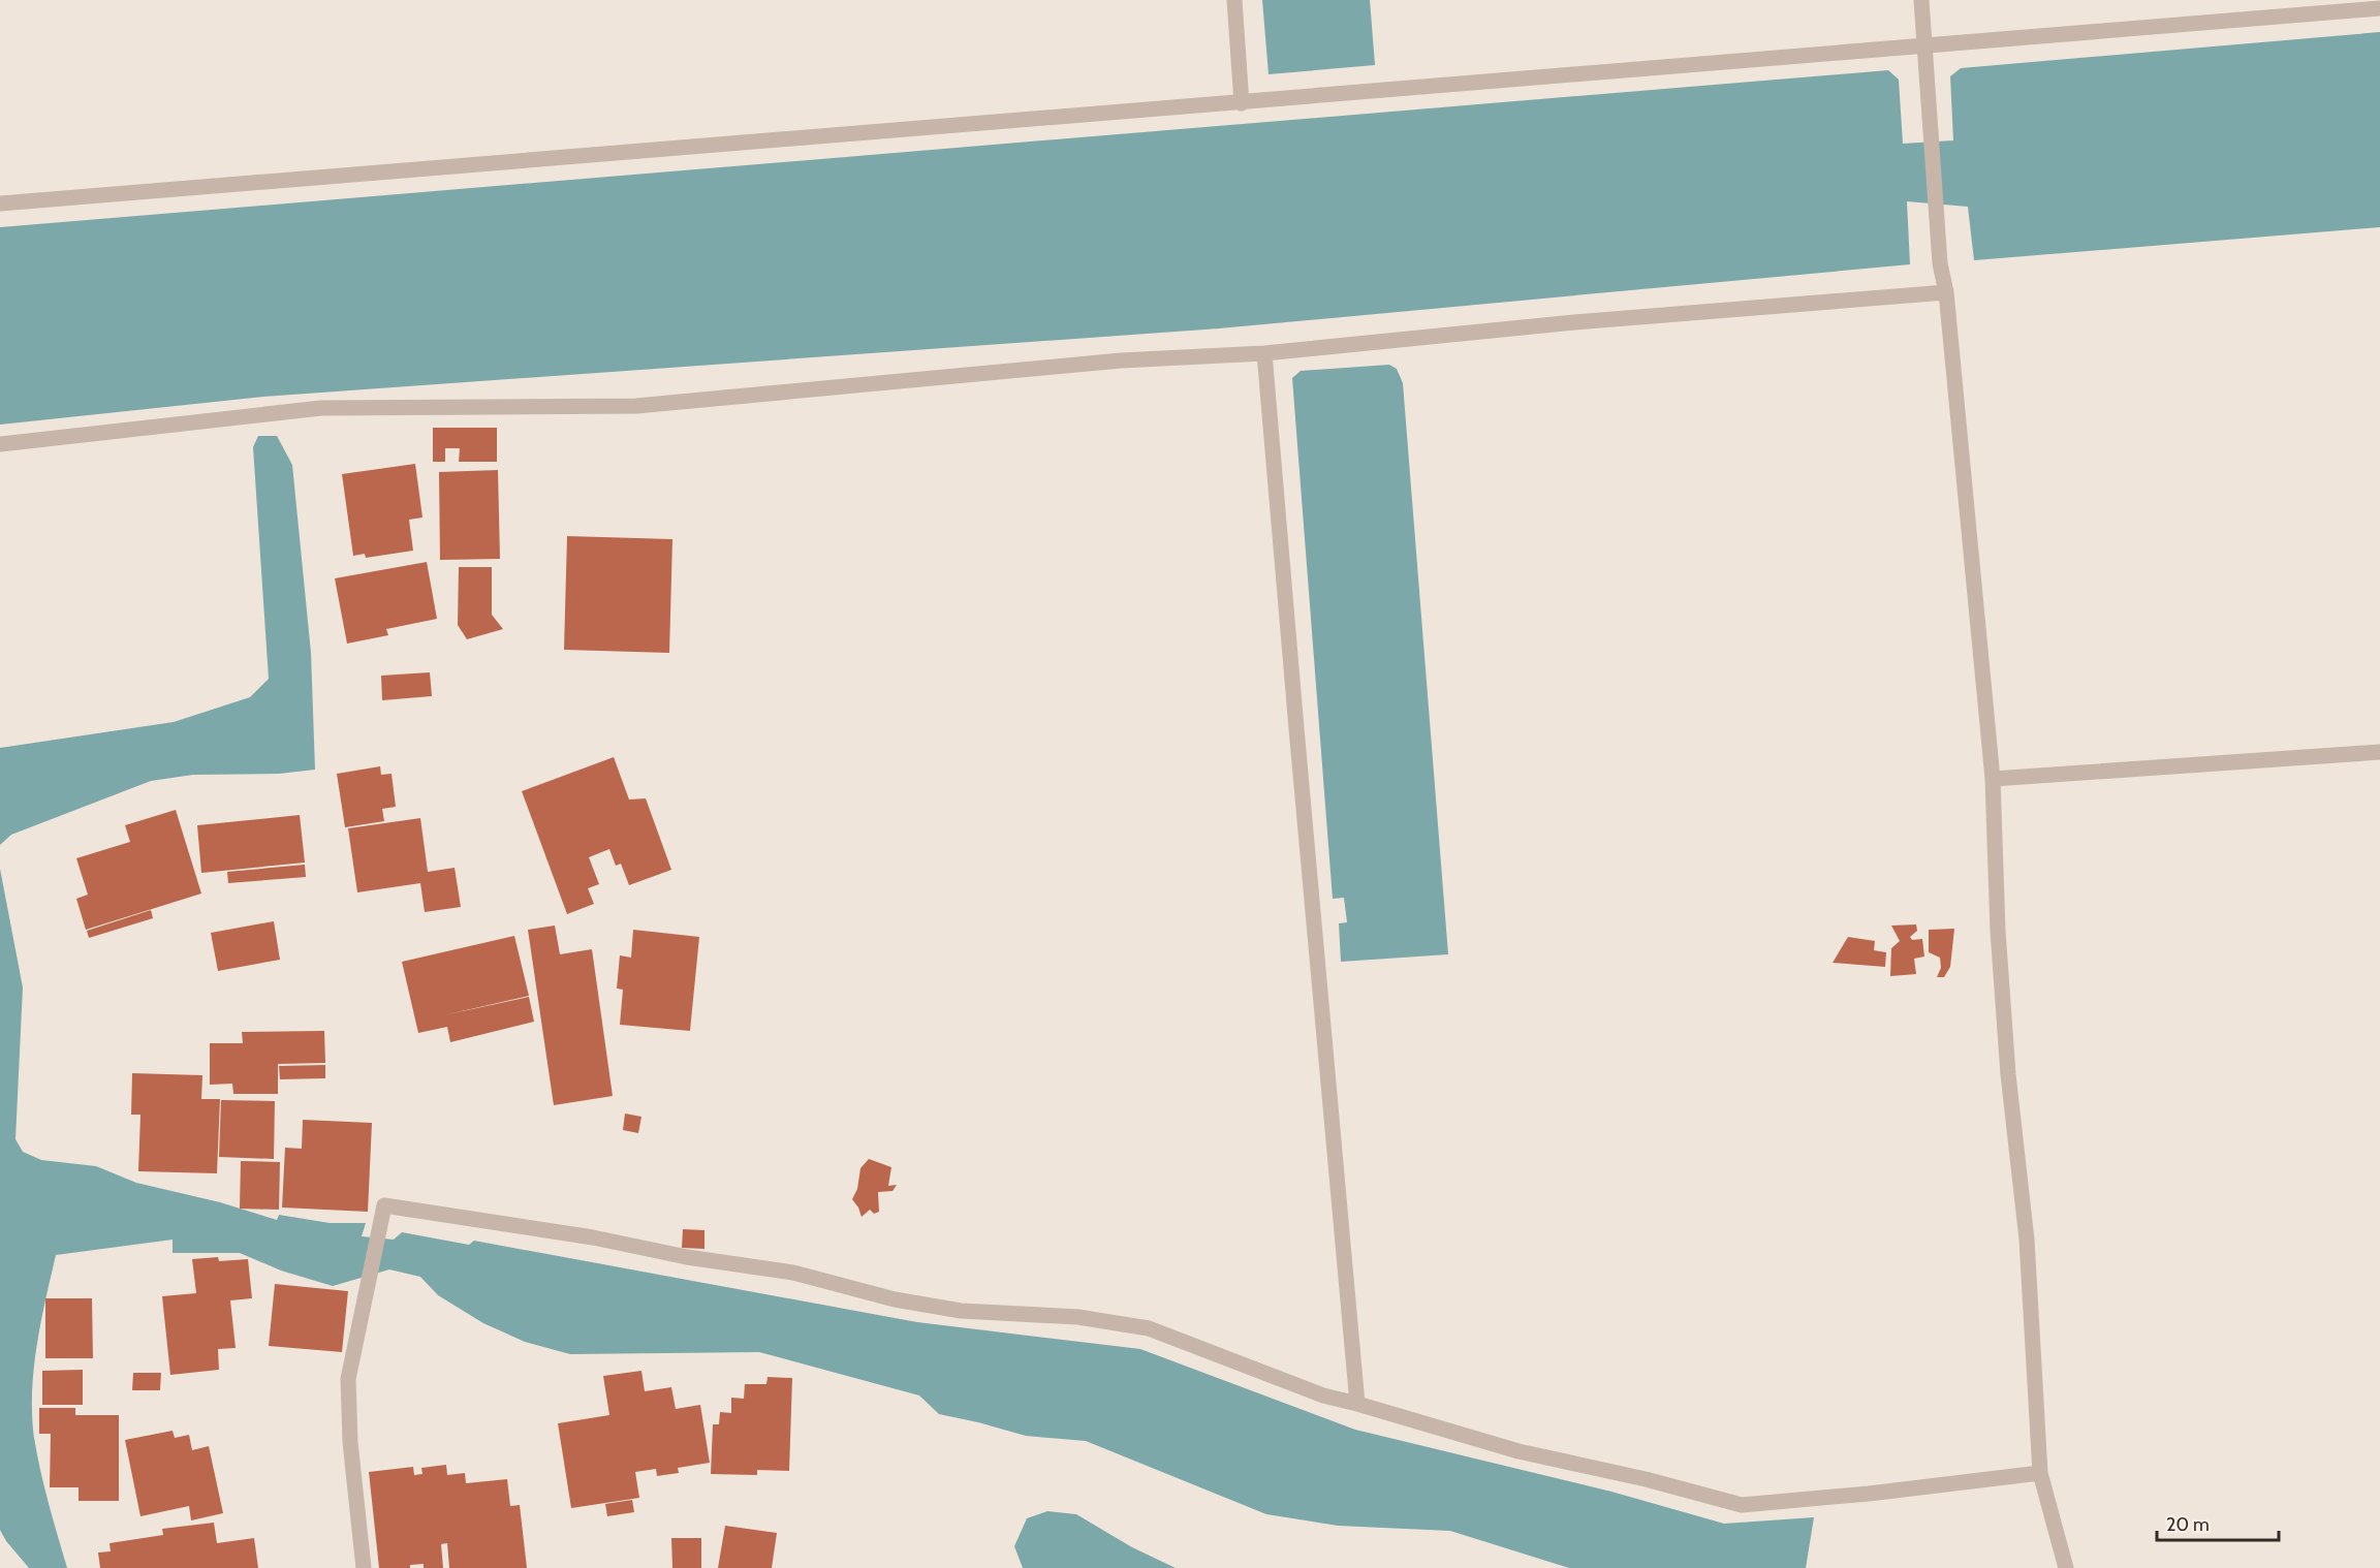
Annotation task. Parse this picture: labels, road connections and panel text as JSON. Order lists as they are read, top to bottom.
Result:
{
  "scale_bar": "20 m"
}
